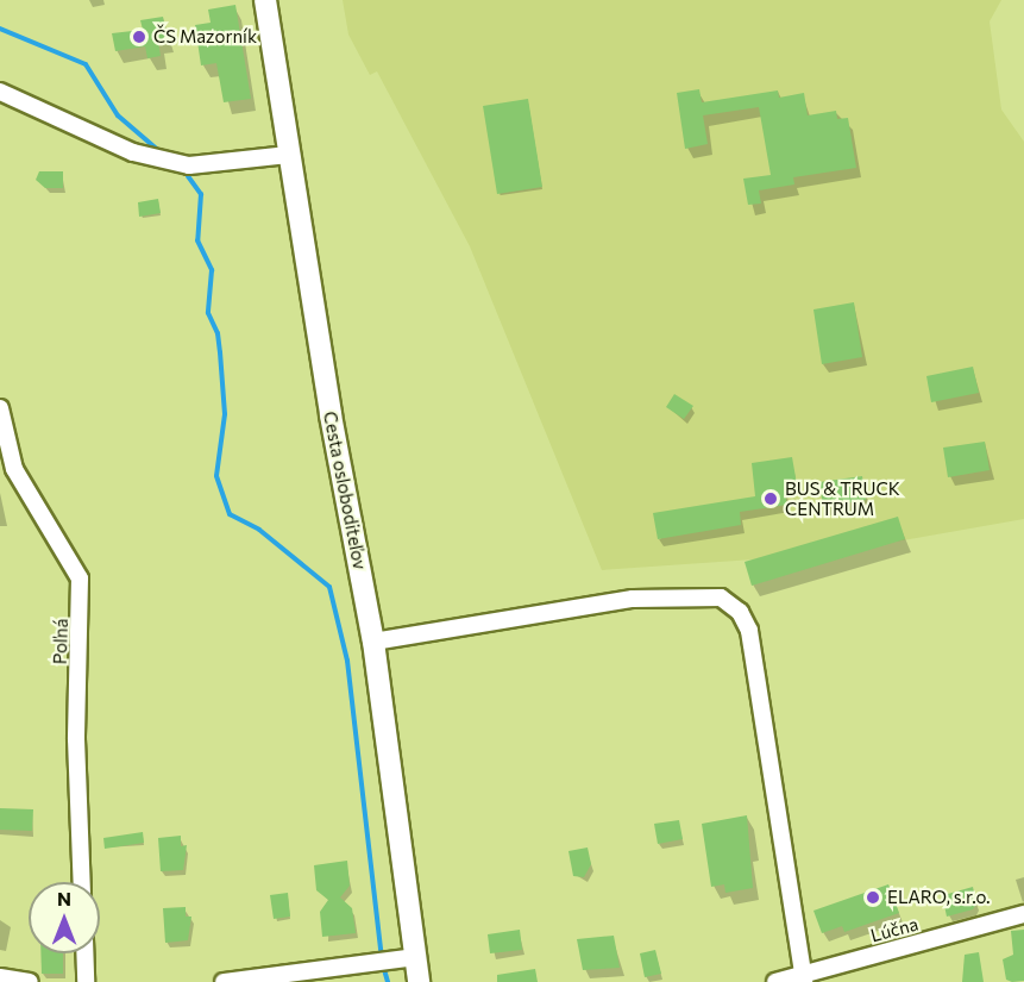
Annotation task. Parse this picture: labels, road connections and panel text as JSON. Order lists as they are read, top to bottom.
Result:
{
  "streets": {
    "main road": ["Cesta osloboditeľov"],
    "street": ["Poľná", "Lúčna"]
  },
  "places": ["ČS Mazorník", "BUS & TRUCK CENTRUM", "ELARO, s.r.o."],
  "north": "top"
}
